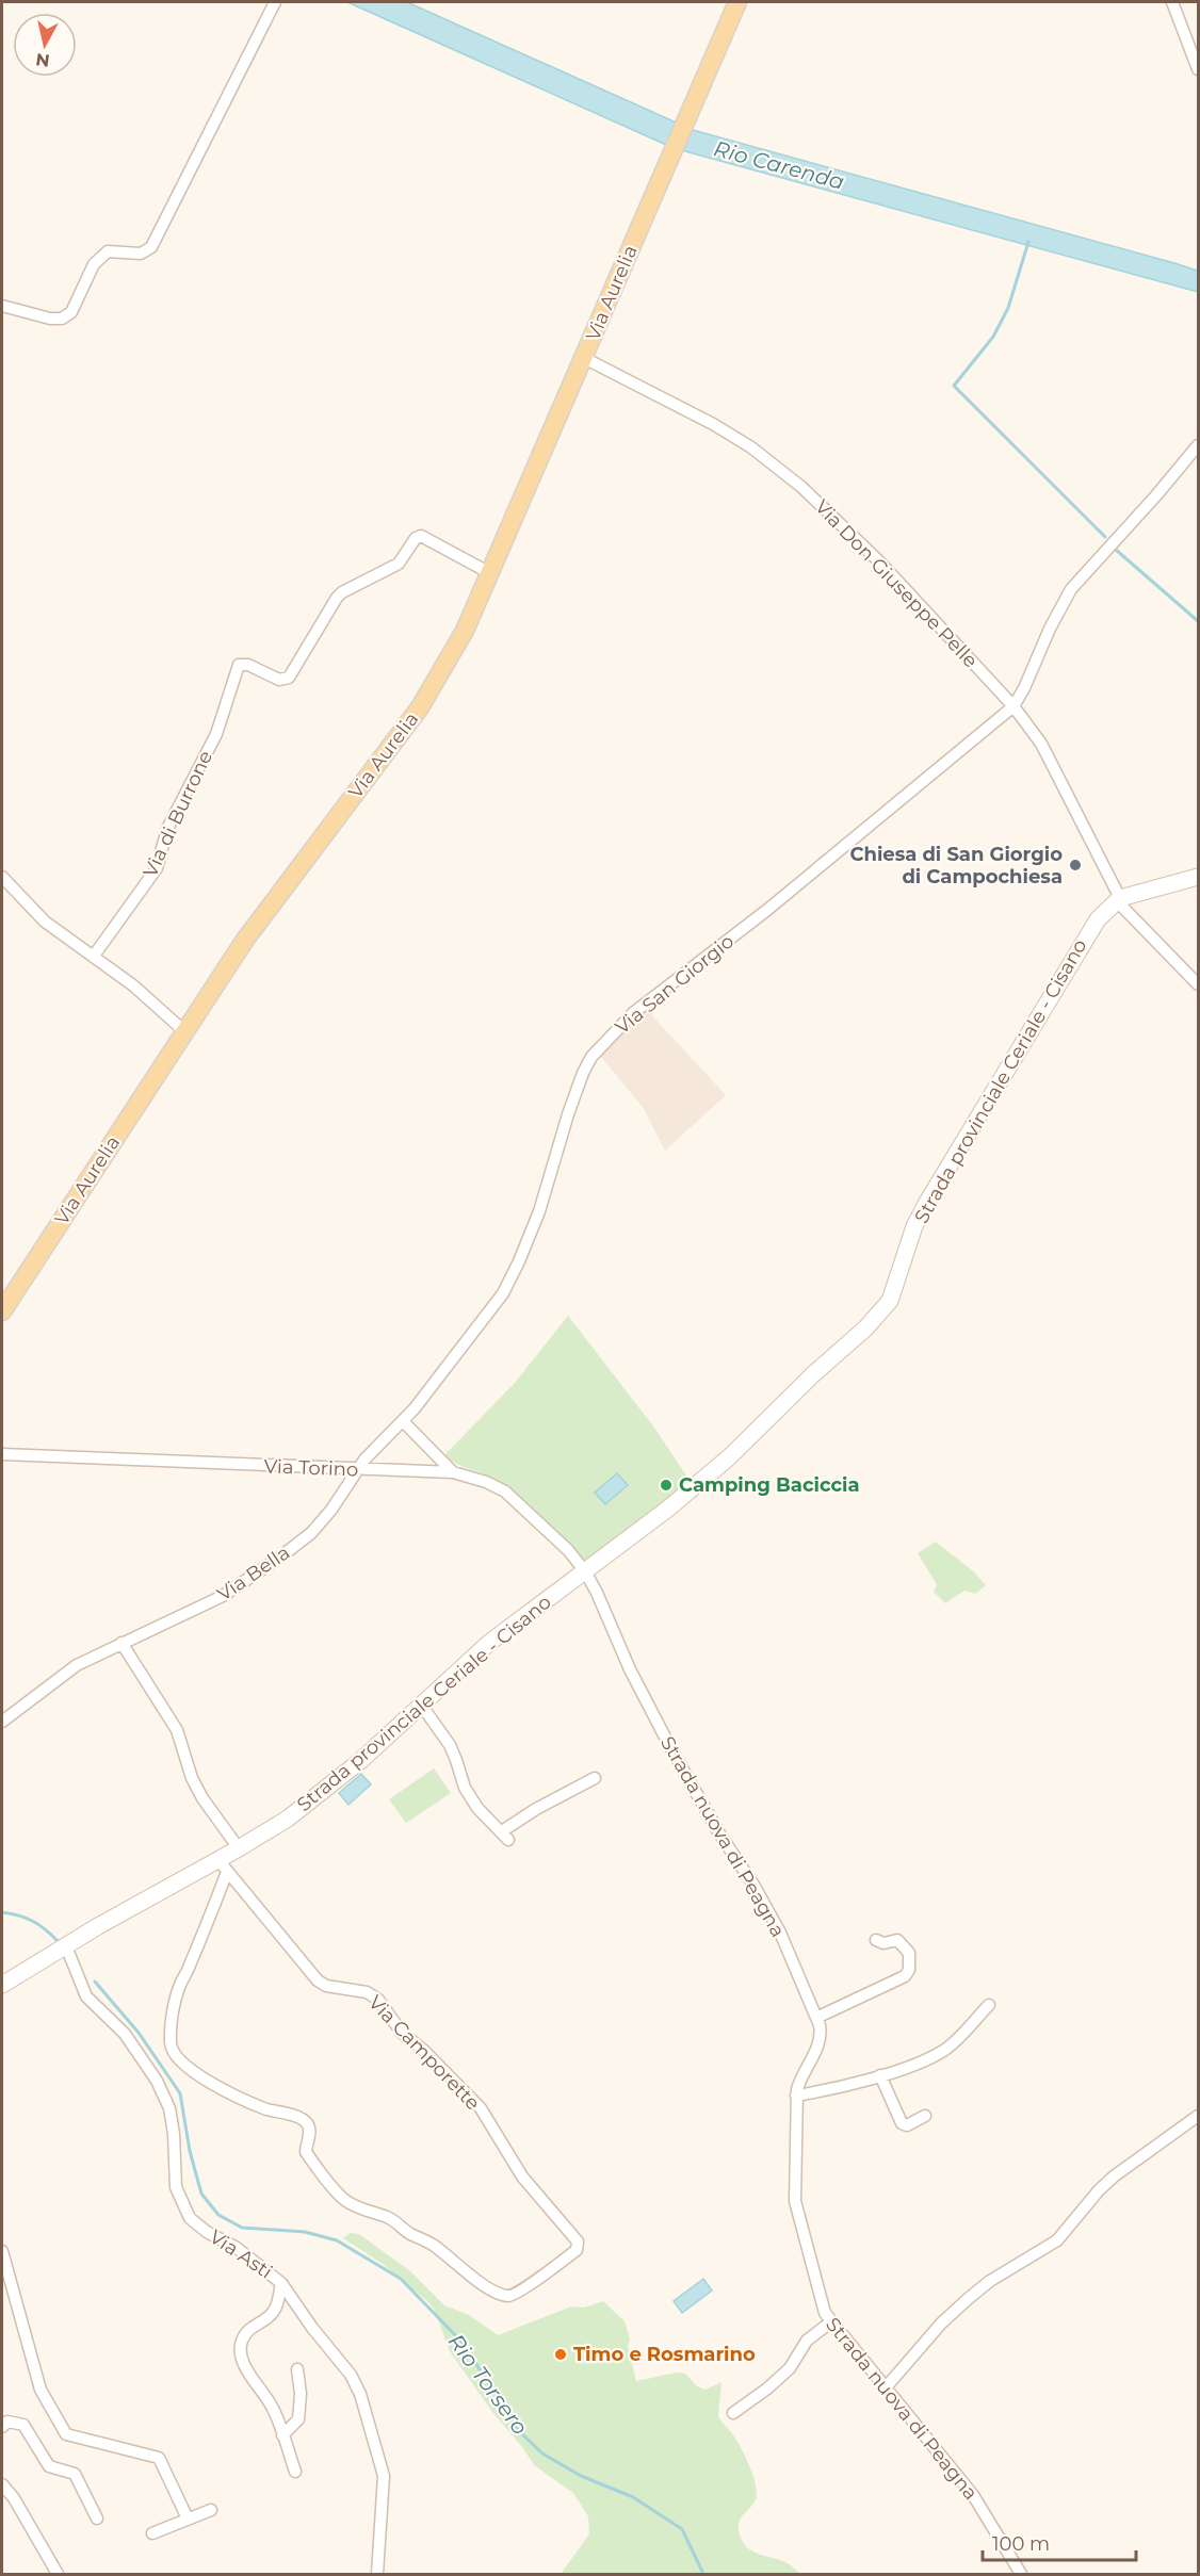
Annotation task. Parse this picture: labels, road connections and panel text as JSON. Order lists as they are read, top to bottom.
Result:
{
  "streets": {
    "main road": ["Via Aurelia", "Strada provinciale Ceriale - Cisano"],
    "street": [
      "Via Don Giuseppe Pelle",
      "Via di Burrone",
      "Via San Giorgio",
      "Via Torino",
      "Via Bella",
      "Strada nuova di Peagna",
      "Via Camporette",
      "Via Asti"
    ]
  },
  "crossings": [
    ["Via Aurelia", "Via Don Giuseppe Pelle"],
    ["Via Aurelia", "Via di Burrone"],
    ["Via Don Giuseppe Pelle", "Via San Giorgio"],
    ["Via Don Giuseppe Pelle", "Strada provinciale Ceriale - Cisano"],
    ["Via San Giorgio", "Via Torino"],
    ["Via San Giorgio", "Via Bella"],
    ["Strada provinciale Ceriale - Cisano", "Via Torino"],
    ["Strada provinciale Ceriale - Cisano", "Strada nuova di Peagna"],
    ["Strada provinciale Ceriale - Cisano", "Via Camporette"],
    ["Strada provinciale Ceriale - Cisano", "Via Asti"],
    ["Via Torino", "Via Bella"],
    ["Via Torino", "Strada nuova di Peagna"]
  ],
  "water": ["Rio Carenda", "Rio Torsero"],
  "places": ["Chiesa di San Giorgio di Campochiesa", "Camping Baciccia", "Timo e Rosmarino"],
  "scale_bar": "100 m",
  "north": "bottom"
}
